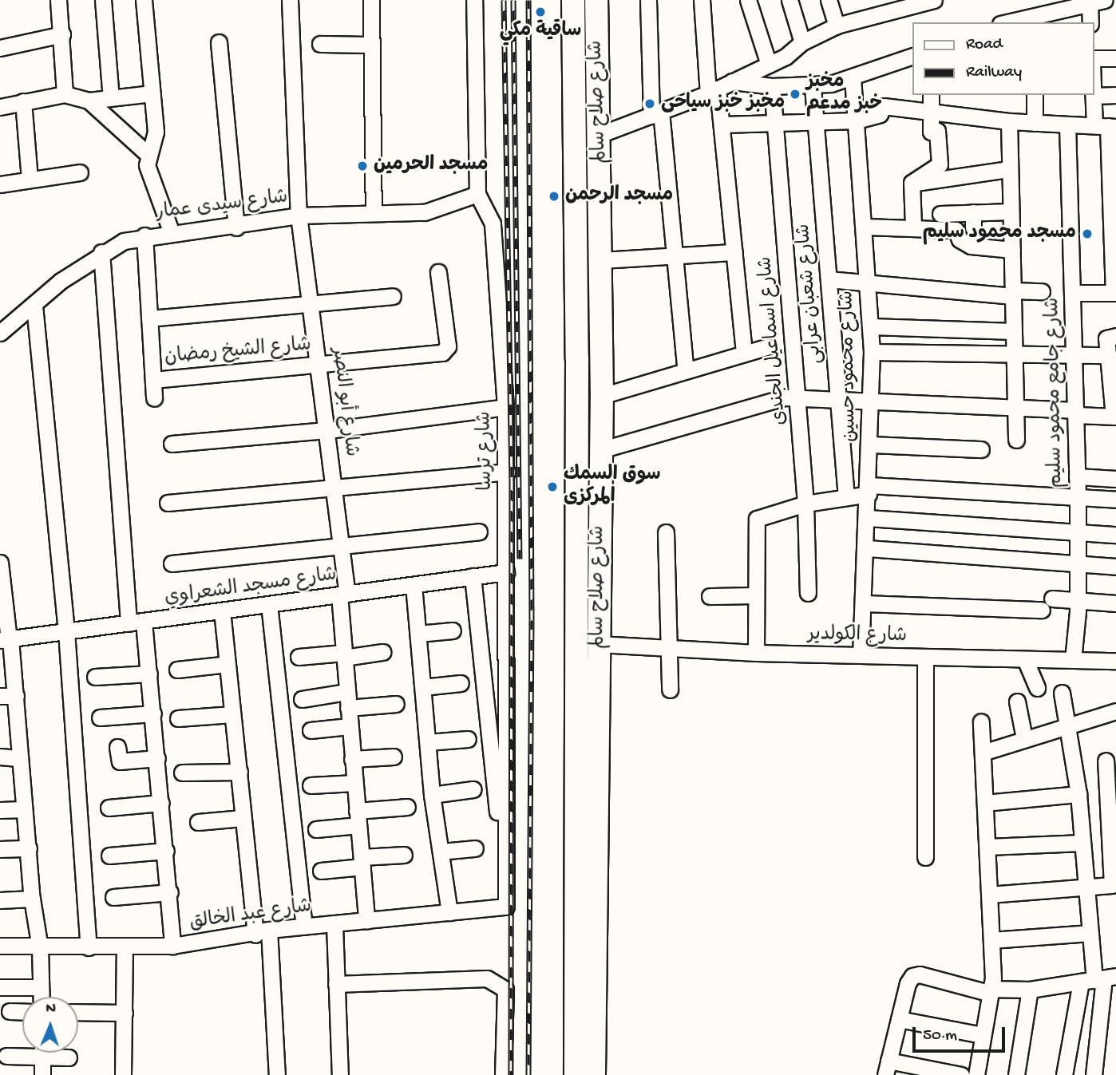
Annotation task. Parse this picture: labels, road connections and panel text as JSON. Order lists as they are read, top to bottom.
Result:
{
  "streets": {
    "highway": ["شارع صلاح سالم"],
    "street": [
      "شارع سيدى عمار",
      "شارع شعبان عرابى",
      "شارع اسماعيل الجندى",
      "شارع الشيخ رمضان",
      "شارع محمود حسين",
      "شارع جامع محمود سليم",
      "شارع أبو النصر",
      "شارع ترسا",
      "شارع مسجد الشعراوي",
      "شارع الكولدير",
      "شارع عبد الخالق"
    ]
  },
  "crossings": [
    ["شارع صلاح سالم", "شارع الكولدير"],
    ["شارع سيدى عمار", "شارع أبو النصر"],
    ["شارع سيدى عمار", "شارع ترسا"],
    ["شارع الشيخ رمضان", "شارع أبو النصر"],
    ["شارع محمود حسين", "شارع الكولدير"],
    ["شارع جامع محمود سليم", "شارع الكولدير"],
    ["شارع أبو النصر", "شارع مسجد الشعراوي"],
    ["شارع أبو النصر", "شارع عبد الخالق"],
    ["شارع ترسا", "شارع مسجد الشعراوي"],
    ["شارع ترسا", "شارع عبد الخالق"]
  ],
  "places": [
    "ساقية مكي",
    "مخبز خبز مدعم",
    "مخبز خبز سياحى",
    "مسجد الحرمين",
    "مسجد الرحمن",
    "مسجد محمود سليم",
    "سوق السمك المركزى"
  ],
  "legend": ["Road", "Railway"],
  "scale_bar": "50 m",
  "north": "top"
}
